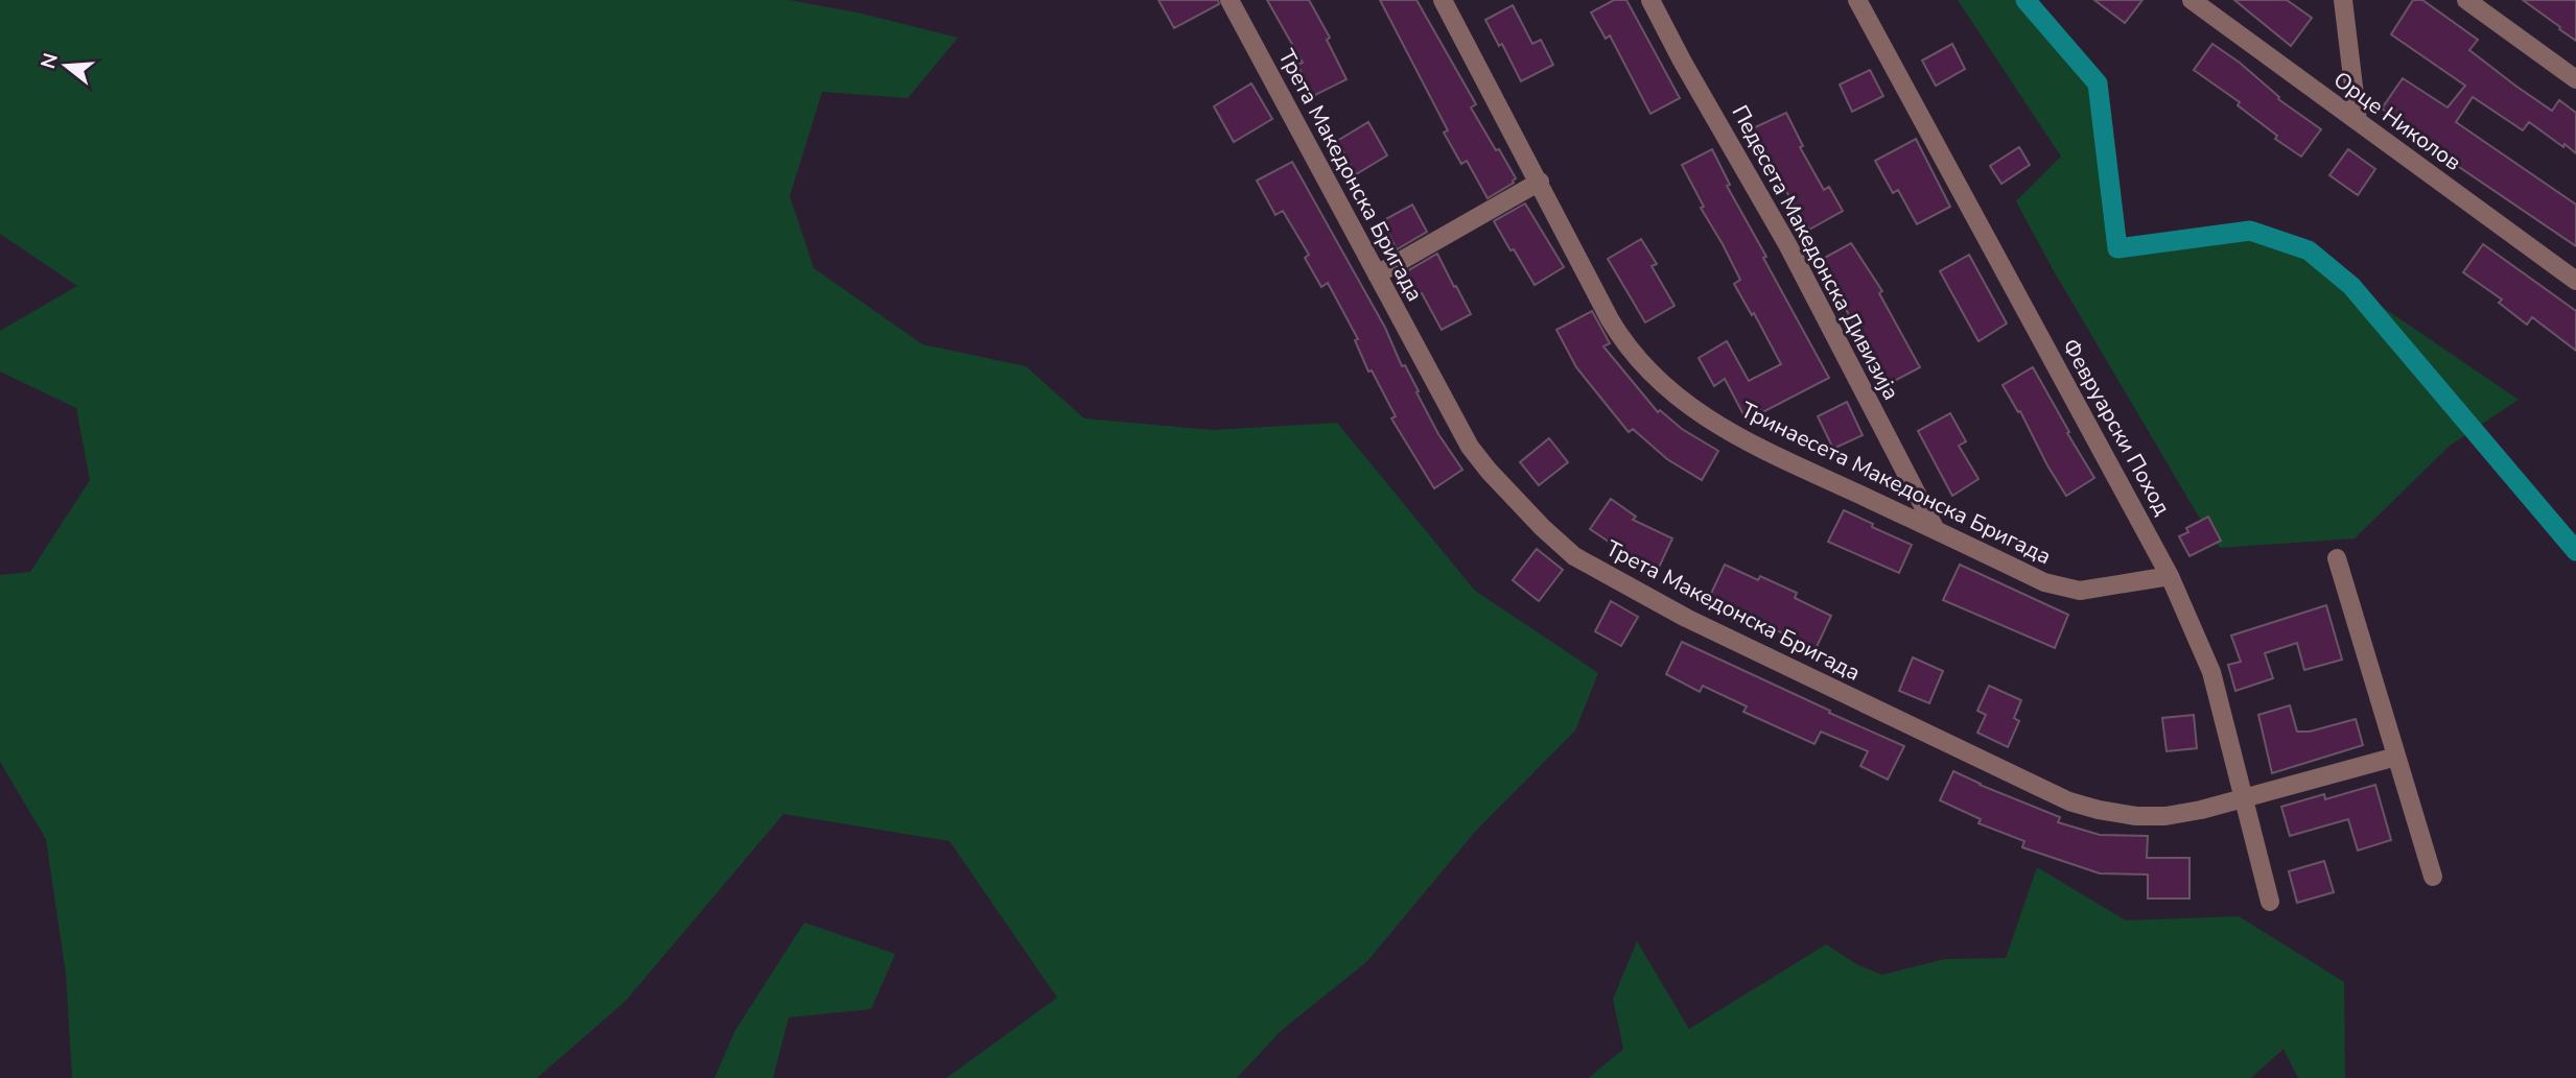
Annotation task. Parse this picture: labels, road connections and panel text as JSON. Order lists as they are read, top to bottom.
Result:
{
  "streets": {
    "street": [
      "Орце Николов",
      "Трета Македонска Бригада",
      "Педесета Македонска Дивизија",
      "Февруарски Поход",
      "Тринаесета Македонска Бригада"
    ]
  },
  "crossings": [
    ["Трета Македонска Бригада", "Февруарски Поход"],
    ["Педесета Македонска Дивизија", "Тринаесета Македонска Бригада"],
    ["Февруарски Поход", "Тринаесета Македонска Бригада"]
  ],
  "north": "left"
}
